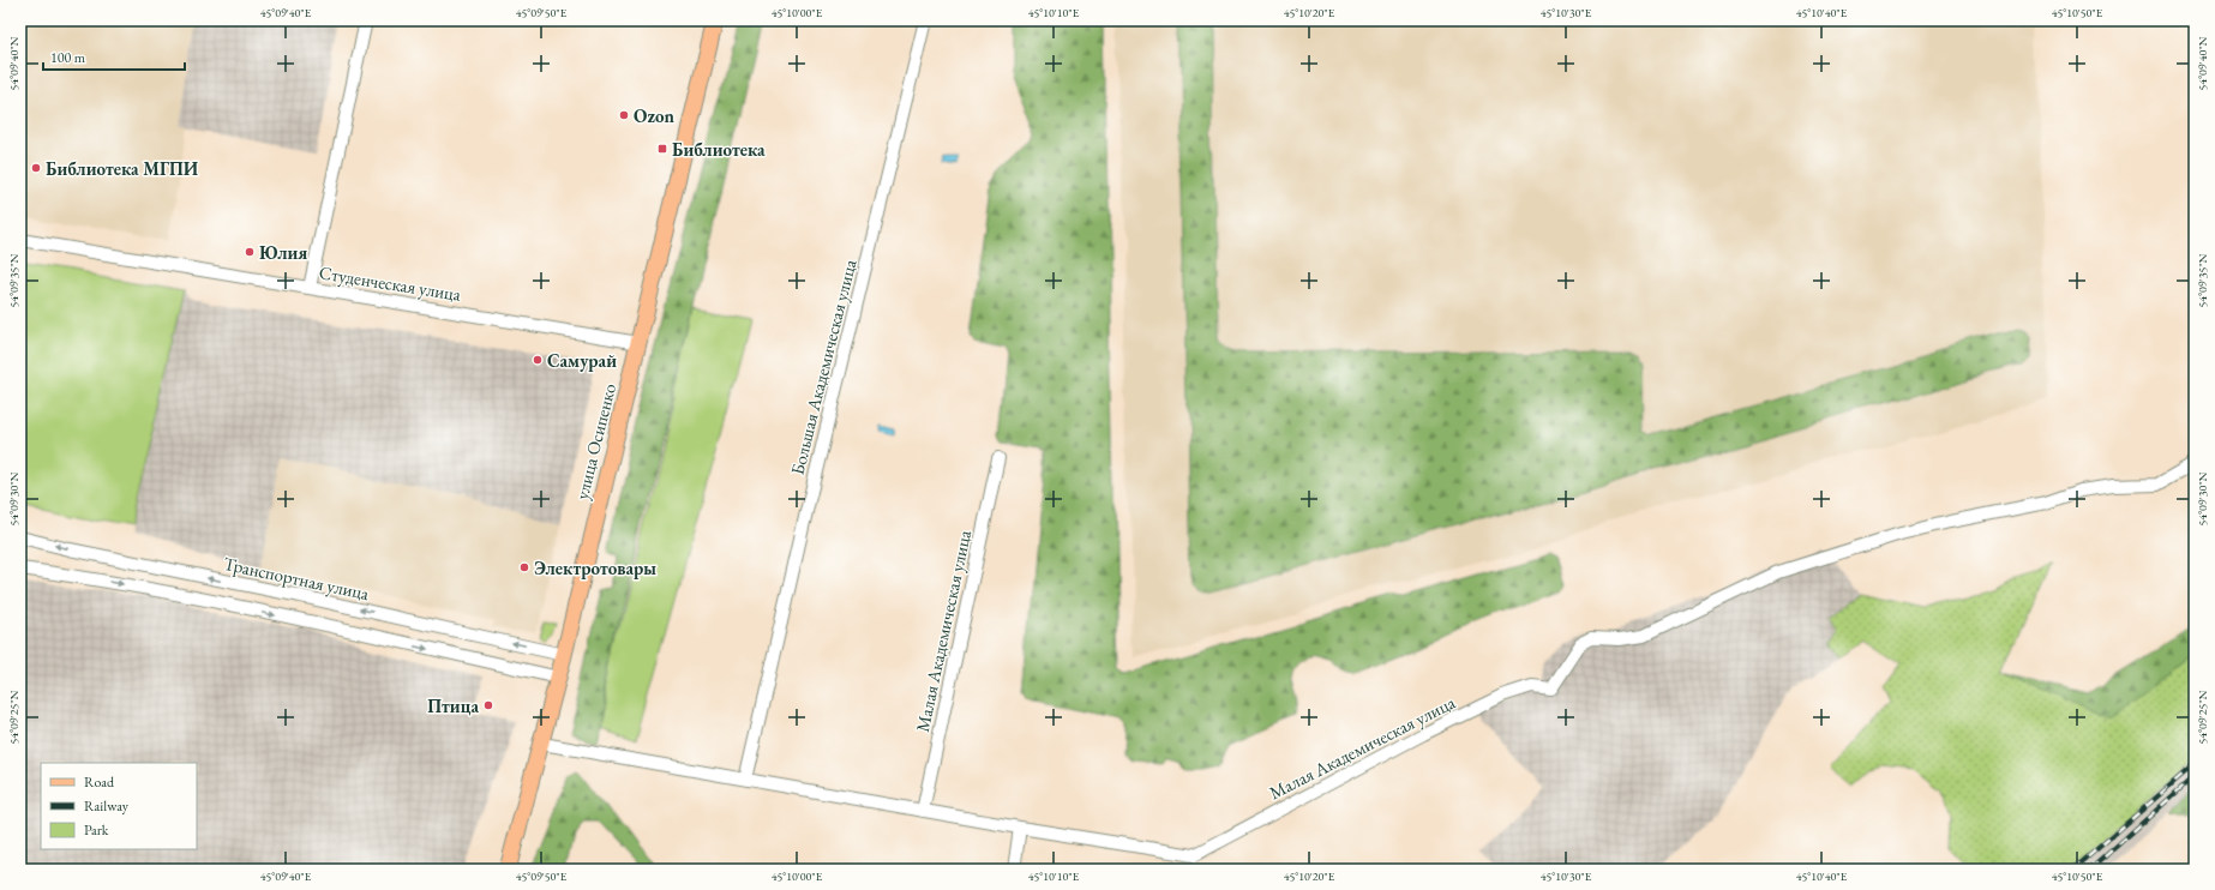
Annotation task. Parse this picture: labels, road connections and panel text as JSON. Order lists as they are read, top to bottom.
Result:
{
  "streets": {
    "main road": ["улица Осипенко"],
    "street": [
      "Студенческая улица",
      "Большая Академическая улица",
      "Транспортная улица",
      "Малая Академическая улица"
    ]
  },
  "crossings": [
    ["Студенческая улица", "улица Осипенко"],
    ["улица Осипенко", "Транспортная улица"]
  ],
  "places": {
    "other": [
      "Ozon",
      "Библиотека МГПИ",
      "Юлия",
      "Самурай",
      "Электротовары",
      "Птица"
    ],
    "transit": ["Библиотека"]
  },
  "legend": ["Road", "Railway", "Park"],
  "scale_bar": "100 m",
  "coordinates": [
    "45°09'40\"E",
    "45°09'50\"E",
    "45°10'00\"E",
    "45°10'10\"E",
    "45°10'20\"E",
    "45°10'30\"E",
    "45°10'40\"E",
    "45°10'50\"E",
    "54°09'40\"N",
    "54°09'35\"N",
    "54°09'30\"N",
    "54°09'25\"N"
  ]
}
